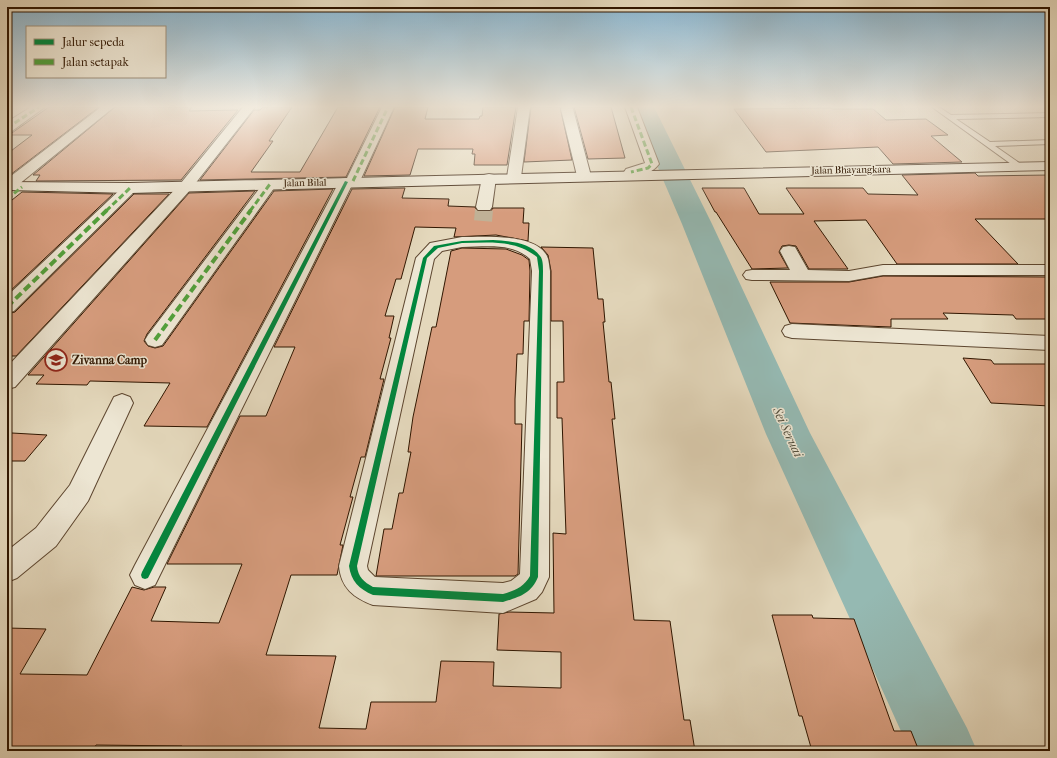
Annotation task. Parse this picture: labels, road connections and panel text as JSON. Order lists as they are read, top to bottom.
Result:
{
  "streets": {
    "street": ["Jalan Bhayangkara", "Jalan Bilal"]
  },
  "crossings": [
    ["Jalan Bhayangkara", "Jalan Bilal"]
  ],
  "water": ["Sei Seruai"],
  "places": {
    "school or university": ["Zivanna Camp"]
  },
  "legend": ["Jalur sepeda", "Jalan setapak"]
}
